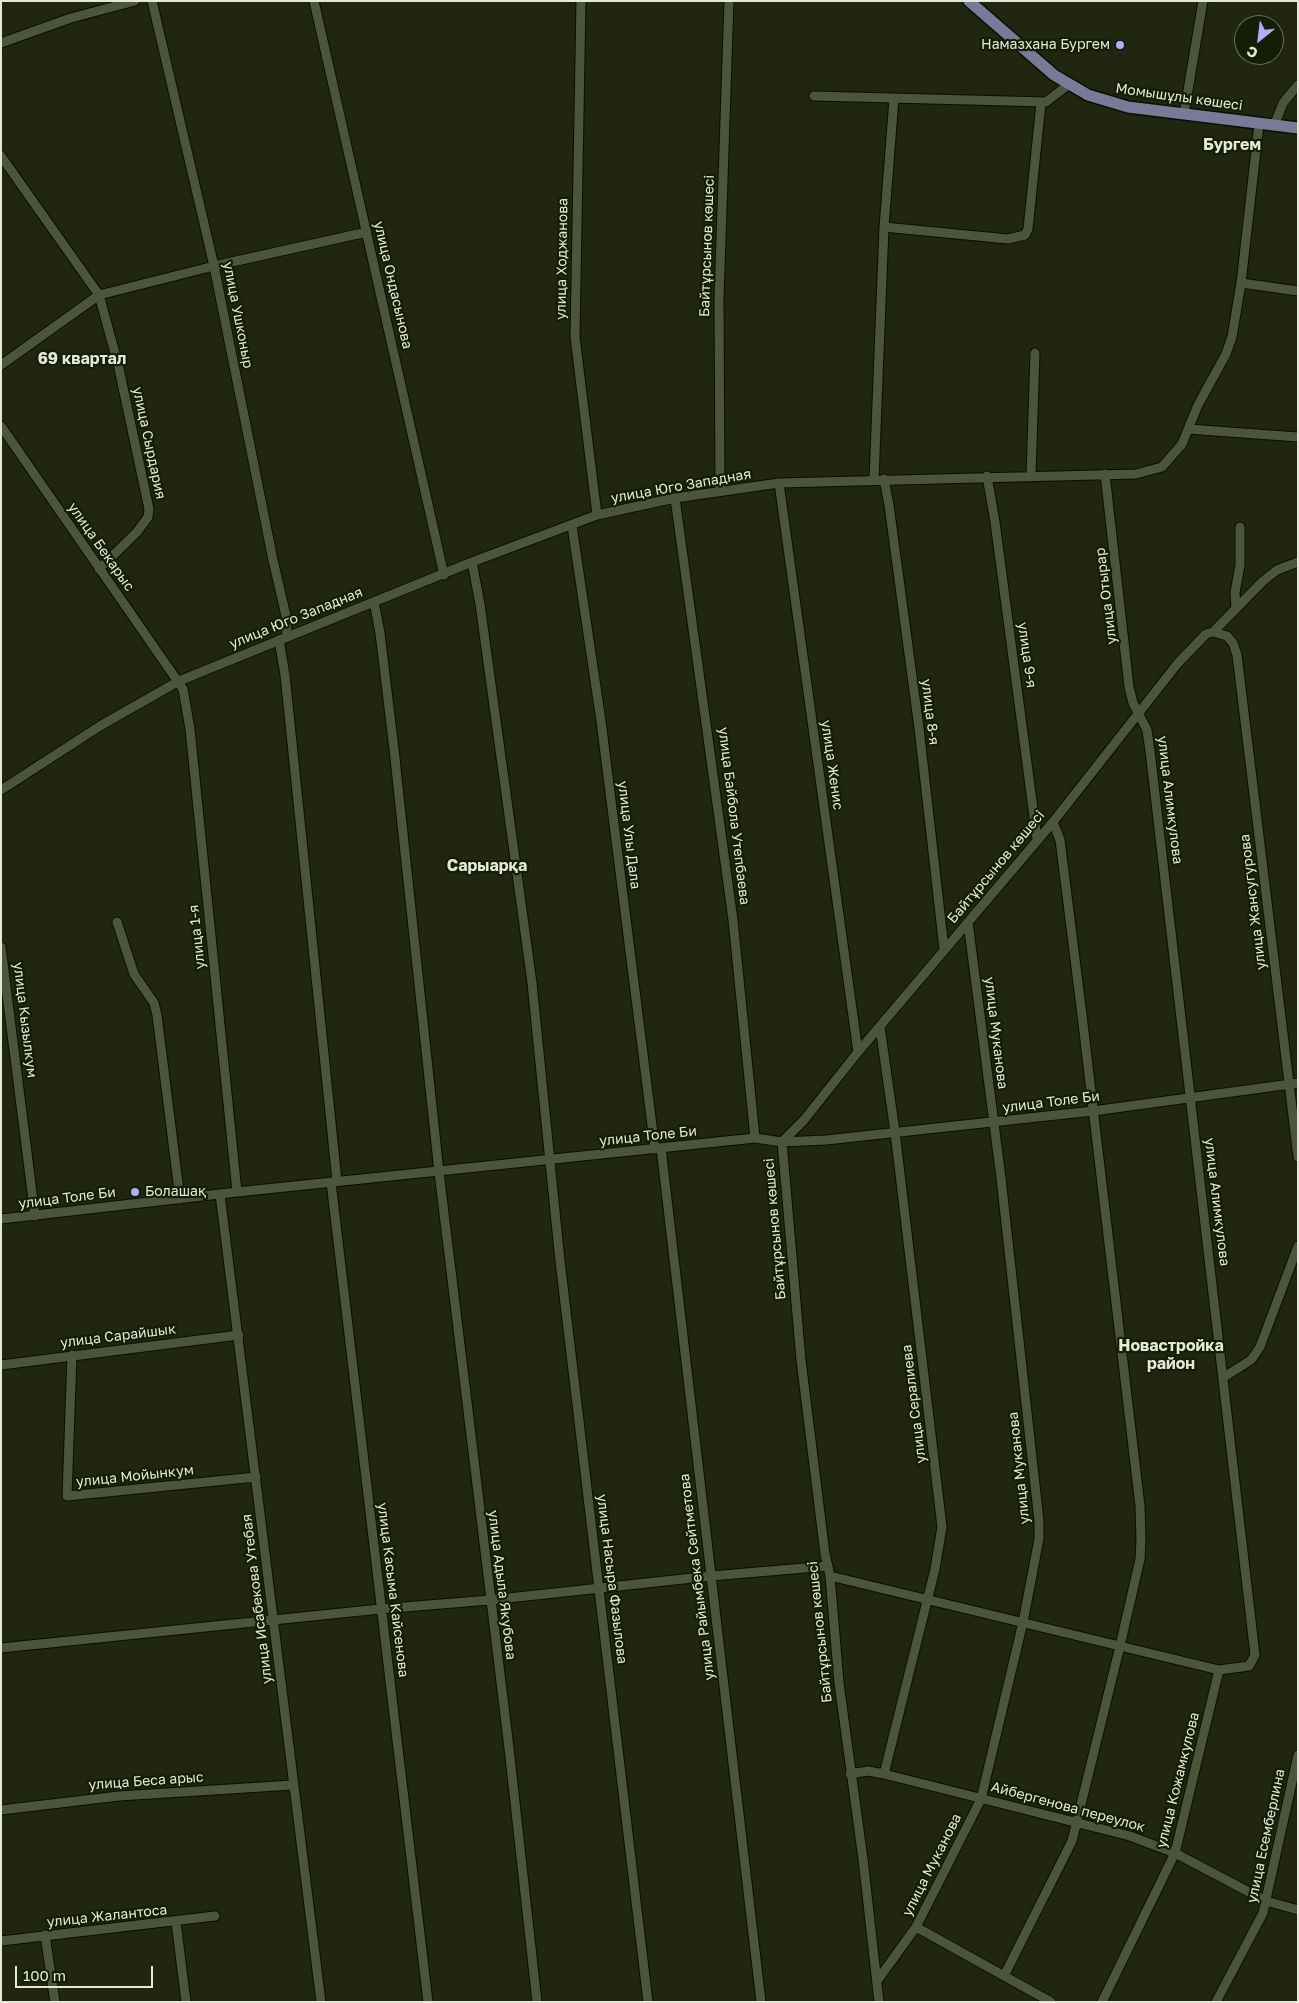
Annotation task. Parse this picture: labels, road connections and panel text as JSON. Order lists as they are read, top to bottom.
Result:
{
  "streets": {
    "main road": ["Момышұлы көшесі"],
    "street": [
      "Байтұрсынов көшесі",
      "улица Ходжанова",
      "улица Ондасынова",
      "улица Ушконыр",
      "улица Сырдария",
      "улица Юго Западная",
      "улица Бекарыс",
      "улица Отырар",
      "улица 9-я",
      "улица 8-я",
      "улица Женис",
      "улица Алимкулова",
      "улица Байбола Утепбаева",
      "улица Улы Дала",
      "улица Жансугурова",
      "улица 1-я",
      "улица Кызылкум",
      "улица Муканова",
      "улица Толе Би",
      "улица Сарайшык",
      "улица Сералиева",
      "улица Мойынкум",
      "улица Райымбека Сейтметова",
      "улица Насыра Фазылова",
      "улица Адыла Якубова",
      "улица Касыма Кайсенова",
      "улица Исабекова Утебая",
      "улица Кожамкулова",
      "улица Беса арыс",
      "Айбергенова переулок",
      "улица Есемберлина",
      "улица Жалантоса"
    ]
  },
  "crossings": [
    ["Момышұлы көшесі", "улица Юго Западная"],
    ["Байтұрсынов көшесі", "улица Юго Западная"],
    ["Байтұрсынов көшесі", "улица Отырар"],
    ["Байтұрсынов көшесі", "улица 9-я"],
    ["Байтұрсынов көшесі", "улица 8-я"],
    ["Байтұрсынов көшесі", "улица Женис"],
    ["Байтұрсынов көшесі", "улица Алимкулова"],
    ["Байтұрсынов көшесі", "улица Жансугурова"],
    ["Байтұрсынов көшесі", "улица Муканова"],
    ["Байтұрсынов көшесі", "улица Толе Би"],
    ["Байтұрсынов көшесі", "улица Сералиева"],
    ["Байтұрсынов көшесі", "Айбергенова переулок"],
    ["улица Ходжанова", "улица Юго Западная"],
    ["улица Ондасынова", "улица Юго Западная"],
    ["улица Ушконыр", "улица Юго Западная"],
    ["улица Ушконыр", "улица Толе Би"],
    ["улица Ушконыр", "улица Касыма Кайсенова"],
    ["улица Сырдария", "улица Бекарыс"],
    ["улица Юго Западная", "улица Бекарыс"],
    ["улица Юго Западная", "улица Отырар"],
    ["улица Юго Западная", "улица 9-я"],
    ["улица Юго Западная", "улица 8-я"],
    ["улица Юго Западная", "улица Женис"],
    ["улица Юго Западная", "улица Байбола Утепбаева"],
    ["улица Юго Западная", "улица Улы Дала"],
    ["улица Юго Западная", "улица 1-я"],
    ["улица Юго Западная", "улица Насыра Фазылова"],
    ["улица Юго Западная", "улица Адыла Якубова"],
    ["улица Бекарыс", "улица 1-я"],
    ["улица Отырар", "улица Алимкулова"],
    ["улица Алимкулова", "улица Толе Би"],
    ["улица Алимкулова", "улица Кожамкулова"],
    ["улица Байбола Утепбаева", "улица Толе Би"],
    ["улица Улы Дала", "улица Толе Би"],
    ["улица Улы Дала", "улица Райымбека Сейтметова"],
    ["улица Жансугурова", "улица Толе Би"],
    ["улица 1-я", "улица Толе Би"],
    ["улица Кызылкум", "улица Толе Би"],
    ["улица Муканова", "улица Толе Би"],
    ["улица Муканова", "Айбергенова переулок"],
    ["улица Толе Би", "улица Сералиева"],
    ["улица Толе Би", "улица Райымбека Сейтметова"],
    ["улица Толе Би", "улица Насыра Фазылова"],
    ["улица Толе Би", "улица Адыла Якубова"],
    ["улица Толе Би", "улица Касыма Кайсенова"],
    ["улица Толе Би", "улица Исабекова Утебая"],
    ["улица Сарайшык", "улица Мойынкум"],
    ["улица Сарайшык", "улица Исабекова Утебая"],
    ["улица Сералиева", "Айбергенова переулок"],
    ["улица Мойынкум", "улица Исабекова Утебая"],
    ["улица Исабекова Утебая", "улица Беса арыс"],
    ["улица Кожамкулова", "Айбергенова переулок"],
    ["Айбергенова переулок", "улица Есемберлина"]
  ],
  "districts": [
    "Бургем",
    "69 квартал",
    "Сарыарқа",
    "Новастройка район"
  ],
  "places": ["Намазхана Бургем", "Болашақ"],
  "scale_bar": "100 m",
  "north": "bottom left"
}
